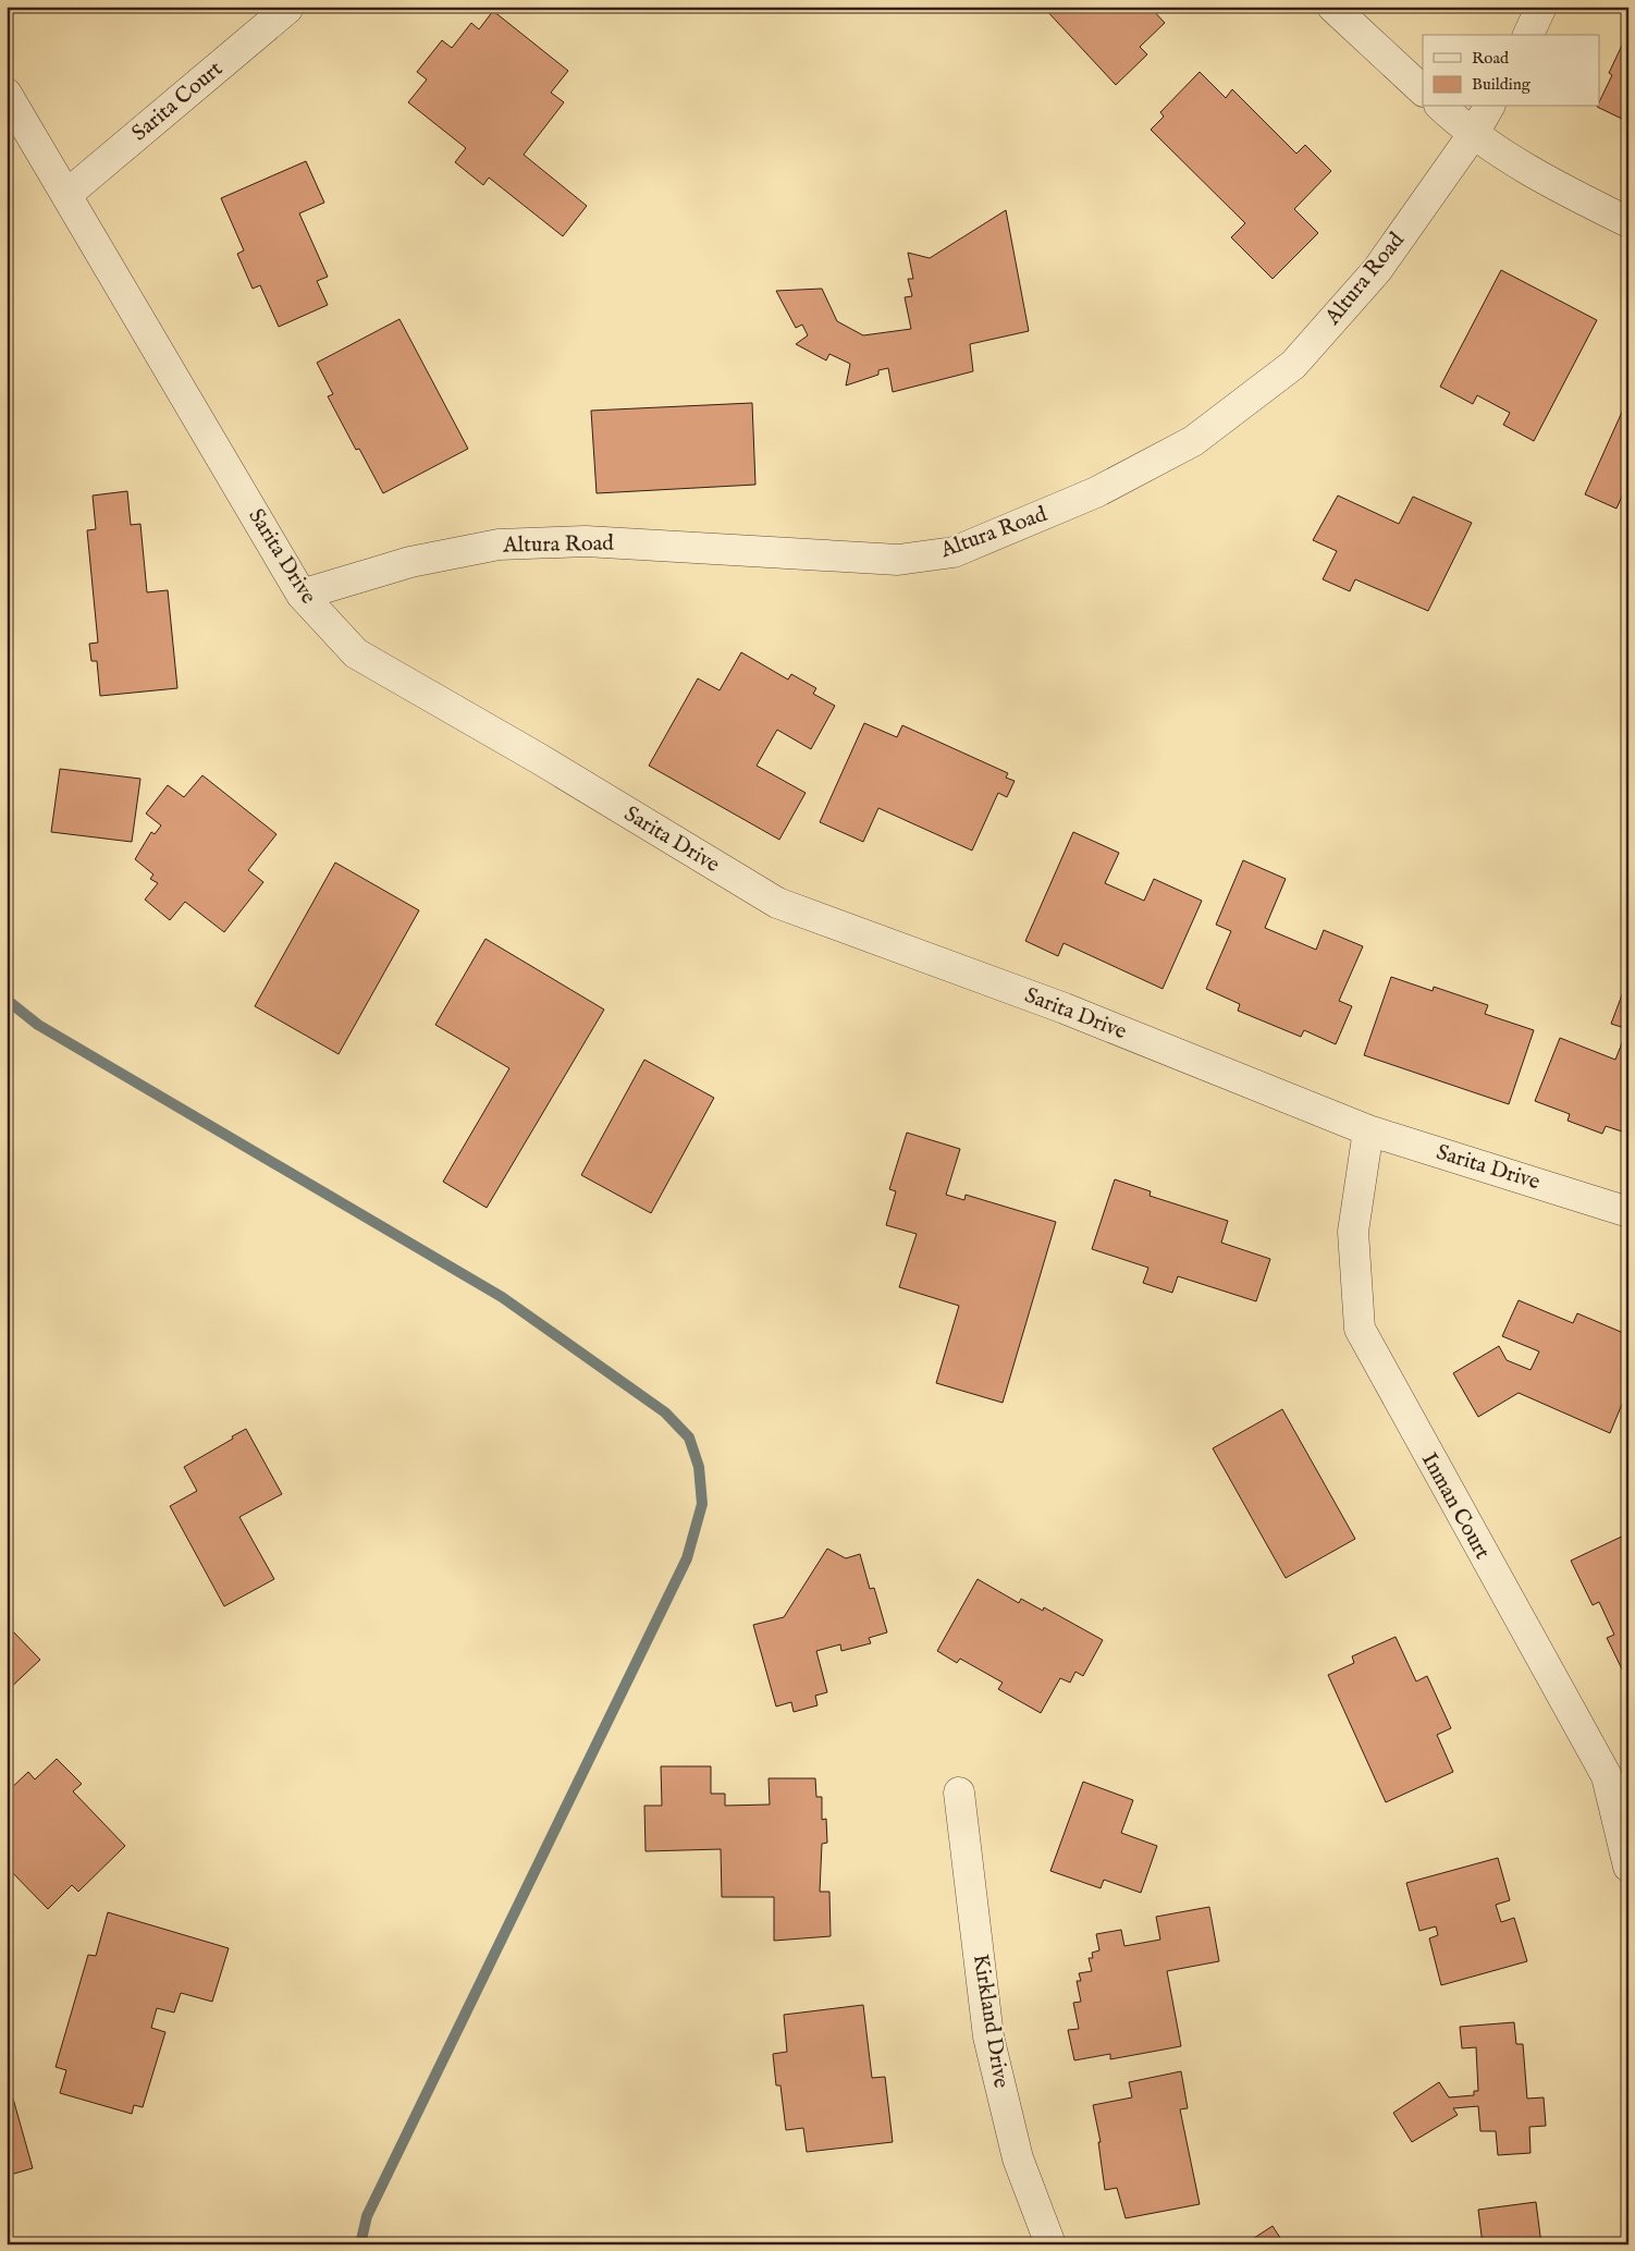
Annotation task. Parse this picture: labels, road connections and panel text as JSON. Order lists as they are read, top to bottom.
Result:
{
  "streets": {
    "street": [
      "Sarita Court",
      "Altura Road",
      "Sarita Drive",
      "Inman Court",
      "Kirkland Drive"
    ]
  },
  "crossings": [
    ["Sarita Court", "Sarita Drive"],
    ["Altura Road", "Sarita Drive"],
    ["Sarita Drive", "Inman Court"]
  ],
  "legend": ["Road", "Building"]
}
